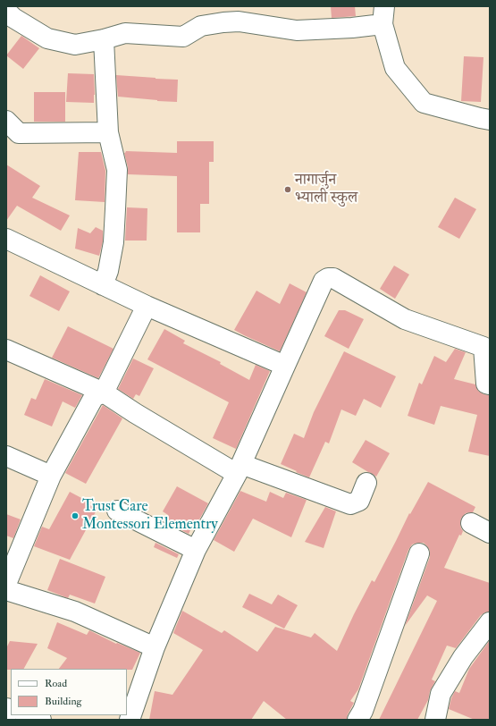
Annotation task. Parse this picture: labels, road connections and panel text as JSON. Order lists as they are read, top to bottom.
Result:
{
  "places": ["नागार्जुन भ्याली स्कुल", "Trust Care Montessori Elementry"],
  "legend": ["Road", "Building"]
}
